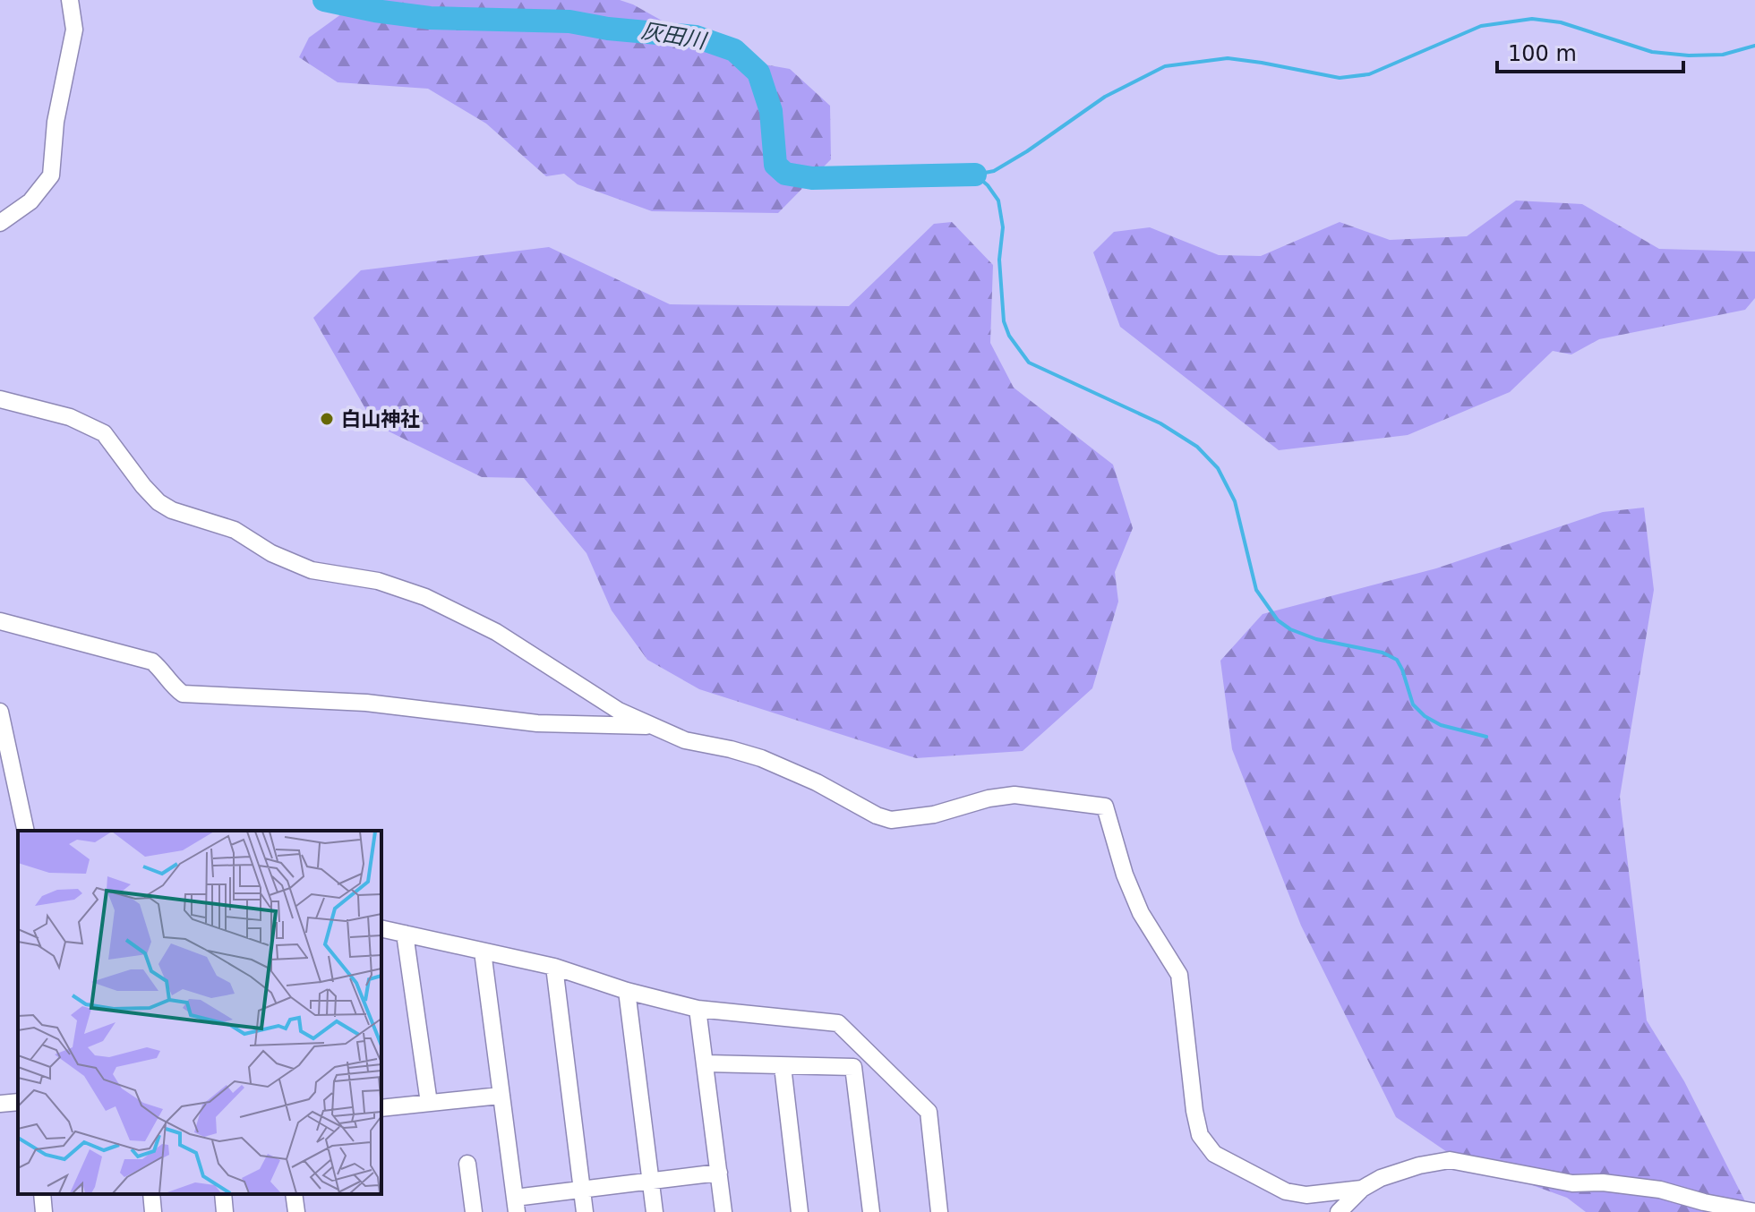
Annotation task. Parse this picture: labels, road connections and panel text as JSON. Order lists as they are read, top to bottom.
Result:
{
  "water": ["灰田川"],
  "places": ["白山神社"],
  "scale_bar": "100 m"
}
